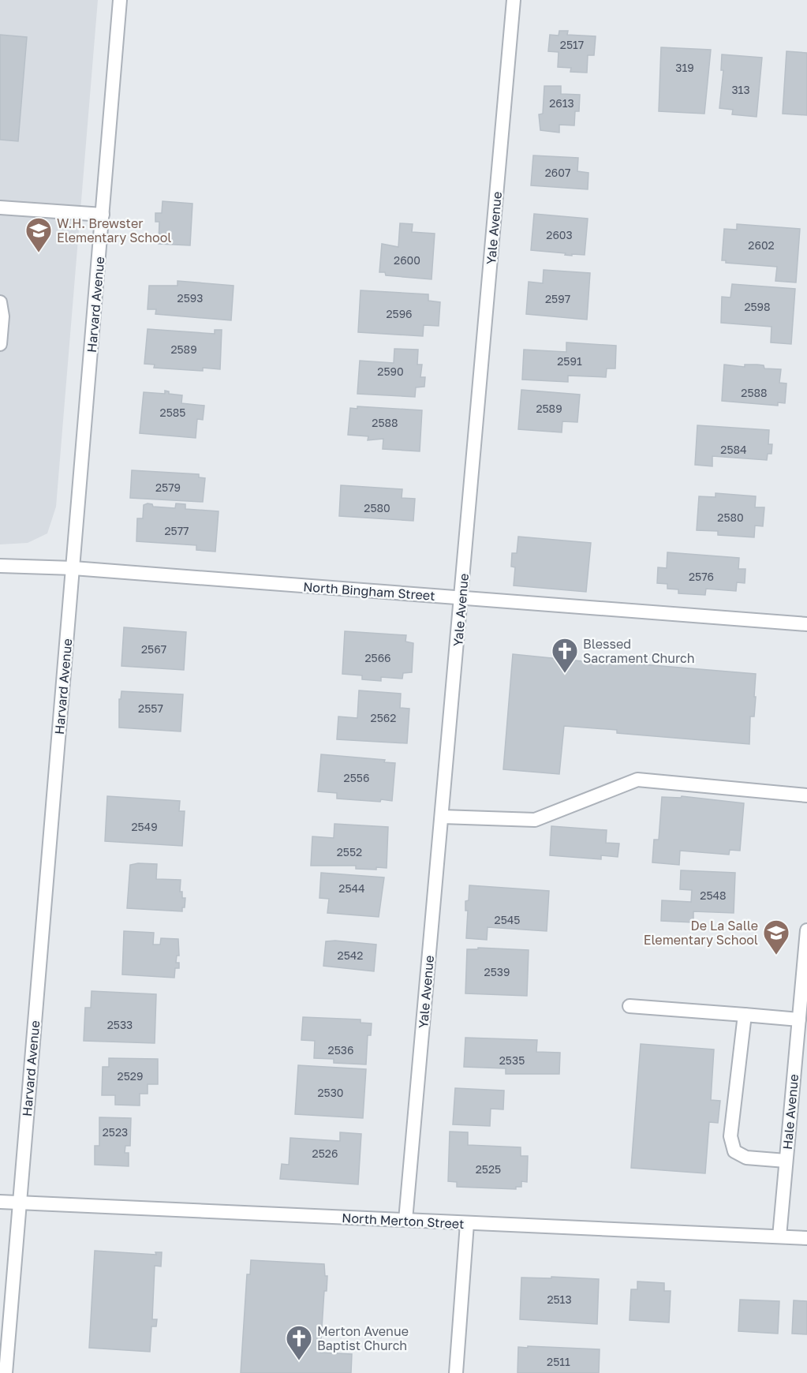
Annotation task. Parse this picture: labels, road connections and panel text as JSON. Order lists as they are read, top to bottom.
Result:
{
  "streets": {
    "street": [
      "Yale Avenue",
      "Harvard Avenue",
      "North Bingham Street",
      "Hale Avenue",
      "North Merton Street"
    ]
  },
  "crossings": [
    ["Yale Avenue", "North Bingham Street"],
    ["Yale Avenue", "North Merton Street"],
    ["Harvard Avenue", "North Bingham Street"],
    ["Harvard Avenue", "North Merton Street"],
    ["Hale Avenue", "North Merton Street"]
  ],
  "places": {
    "school or university": ["W.H. Brewster Elementary School", "De La Salle Elementary School"],
    "church": ["Blessed Sacrament Church", "Merton Avenue Baptist Church"]
  },
  "house_numbers": [
    "2517",
    "319",
    "313",
    "2613",
    "2607",
    "2603",
    "2602",
    "2600",
    "2593",
    "2597",
    "2598",
    "2596",
    "2589",
    "2591",
    "2590",
    "2588",
    "2589",
    "2585",
    "2588",
    "2584",
    "2579",
    "2580",
    "2580",
    "2577",
    "2576",
    "2567",
    "2566",
    "2557",
    "2562",
    "2556",
    "2549",
    "2552",
    "2544",
    "2548",
    "2545",
    "2542",
    "2539",
    "2533",
    "2536",
    "2535",
    "2529",
    "2530",
    "2523",
    "2526",
    "2525",
    "2513",
    "2511"
  ]
}
